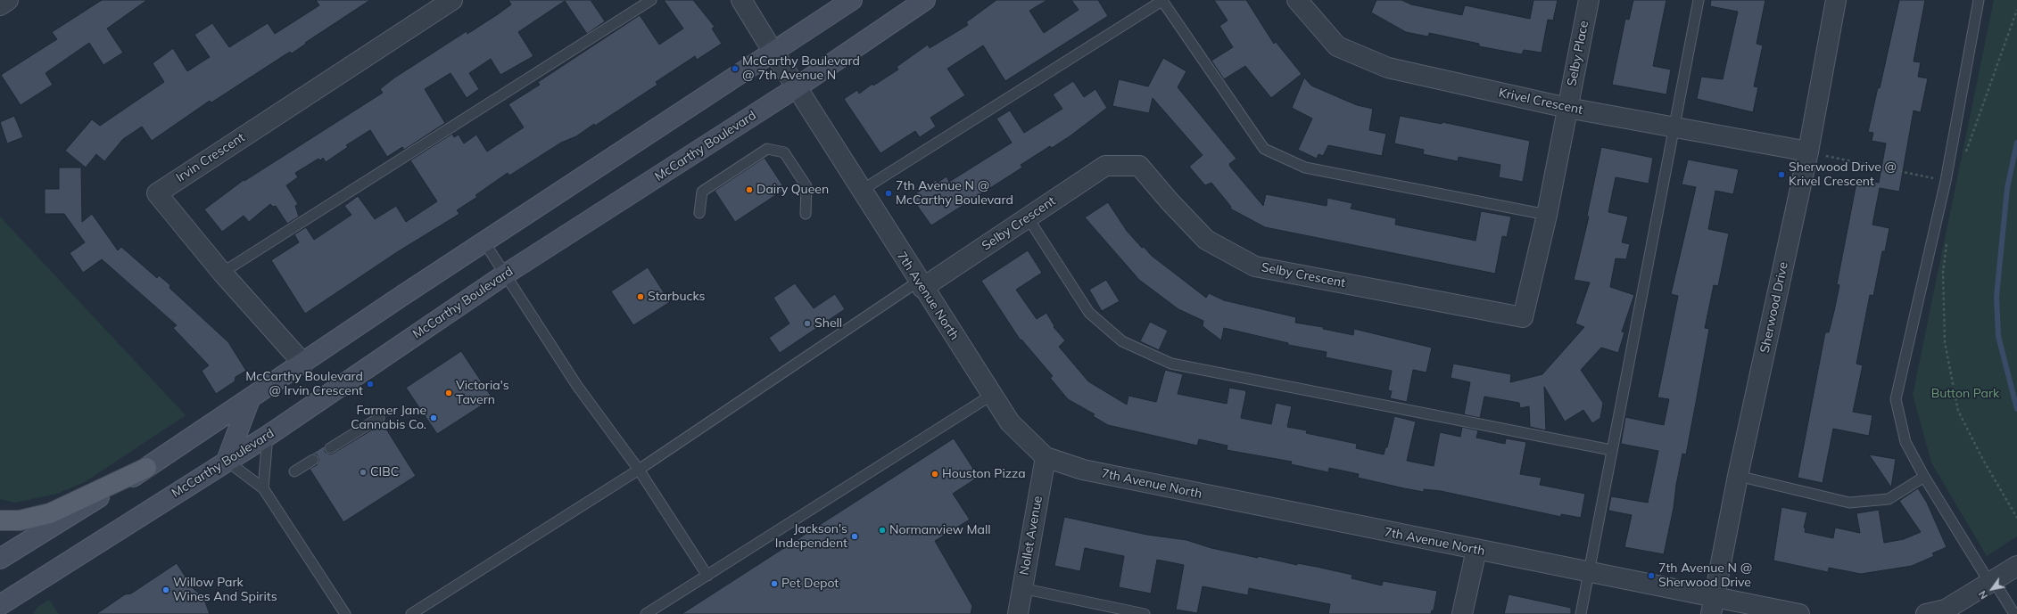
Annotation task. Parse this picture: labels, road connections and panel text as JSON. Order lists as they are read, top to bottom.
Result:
{
  "streets": {
    "main road": ["McCarthy Boulevard"],
    "street": [
      "Selby Place",
      "Krivel Crescent",
      "Irvin Crescent",
      "Selby Crescent",
      "7th Avenue North",
      "Sherwood Drive",
      "Nollet Avenue"
    ]
  },
  "crossings": [
    ["Selby Place", "Krivel Crescent"],
    ["Selby Place", "Selby Crescent"],
    ["Krivel Crescent", "Selby Crescent"],
    ["Krivel Crescent", "Sherwood Drive"],
    ["McCarthy Boulevard", "7th Avenue North"],
    ["Selby Crescent", "7th Avenue North"],
    ["7th Avenue North", "Sherwood Drive"],
    ["7th Avenue North", "Nollet Avenue"]
  ],
  "parks": ["Button Park"],
  "places": [
    "McCarthy Boulevard @ 7th Avenue N",
    "Sherwood Drive @ Krivel Crescent",
    "Dairy Queen",
    "7th Avenue N @ McCarthy Boulevard",
    "Starbucks",
    "Shell",
    "McCarthy Boulevard @ Irvin Crescent",
    "Victoria's Tavern",
    "Farmer Jane Cannabis Co.",
    "CIBC",
    "Houston Pizza",
    "Normanview Mall",
    "Jackson's Independent",
    "7th Avenue N @ Sherwood Drive",
    "Pet Depot",
    "Willow Park Wines And Spirits"
  ],
  "north": "bottom left"
}
